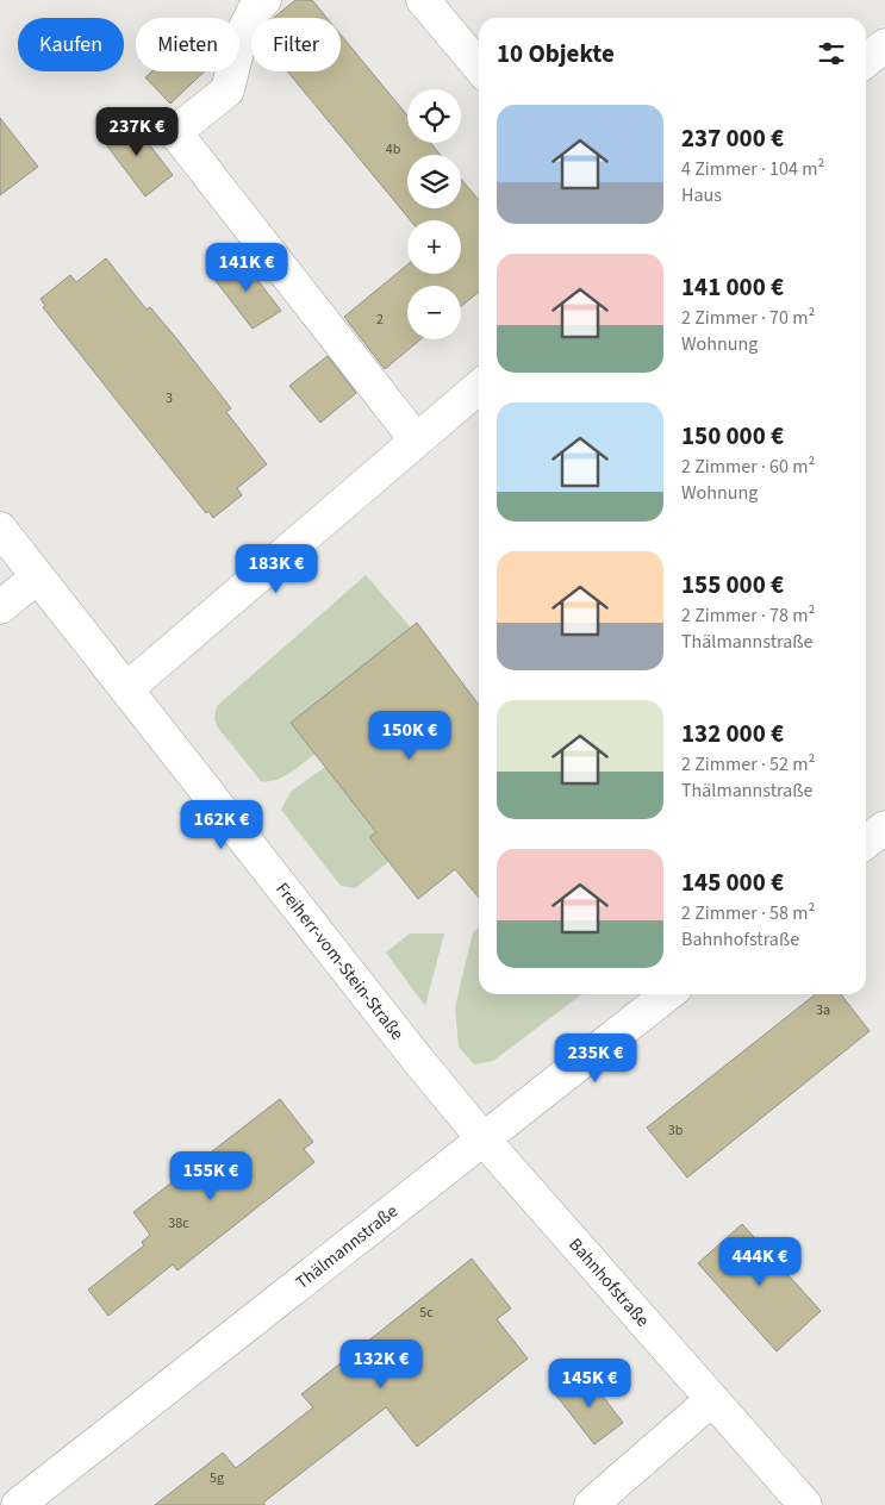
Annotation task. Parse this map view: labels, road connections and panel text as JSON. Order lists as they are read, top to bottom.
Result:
{
  "streets": {
    "street": ["Freiherr-vom-Stein-Straße", "Thälmannstraße", "Bahnhofstraße"]
  },
  "crossings": [
    ["Freiherr-vom-Stein-Straße", "Thälmannstraße"],
    ["Freiherr-vom-Stein-Straße", "Bahnhofstraße"],
    ["Thälmannstraße", "Bahnhofstraße"]
  ],
  "house_numbers": [
    "4b",
    "2",
    "3",
    "3a",
    "3b",
    "38c",
    "5c",
    "5g"
  ],
  "page": {
    "chip": ["Kaufen", "Mieten", "Filter"],
    "heading": "10 Objekte",
    "map_buttons": ["+", "−"],
    "list": [
      {
        "name": "237 000 €",
        "note": "4 Zimmer · 104 m² · Haus"
      },
      {
        "name": "141 000 €",
        "note": "2 Zimmer · 70 m² · Wohnung"
      },
      {
        "name": "150 000 €",
        "note": "2 Zimmer · 60 m² · Wohnung"
      },
      {
        "name": "155 000 €",
        "note": "2 Zimmer · 78 m² · Thälmannstraße"
      },
      {
        "name": "132 000 €",
        "note": "2 Zimmer · 52 m² · Thälmannstraße"
      },
      {
        "name": "145 000 €",
        "note": "2 Zimmer · 58 m² · Bahnhofstraße"
      }
    ],
    "price": [
      "237K €",
      "141K €",
      "183K €",
      "150K €",
      "162K €",
      "235K €",
      "155K €",
      "444K €",
      "132K €",
      "145K €"
    ]
  }
}
